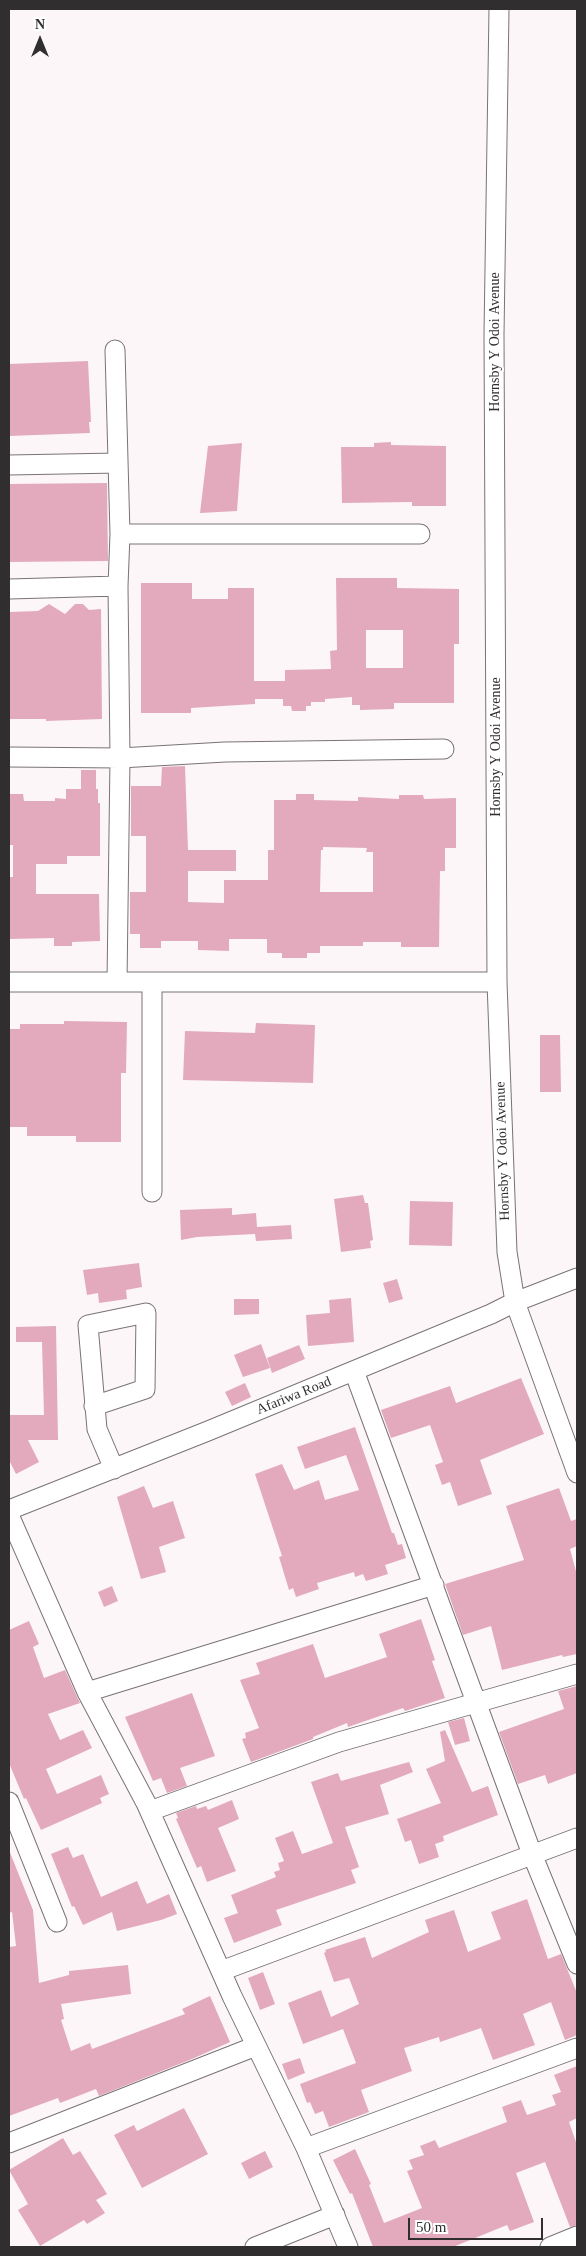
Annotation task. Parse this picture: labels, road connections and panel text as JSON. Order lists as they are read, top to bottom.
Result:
{
  "streets": {
    "street": ["Hornsby Y Odoi Avenue", "Afariwa Road"]
  },
  "crossings": [
    ["Hornsby Y Odoi Avenue", "Afariwa Road"]
  ],
  "scale_bar": "50 m",
  "north": "top"
}
